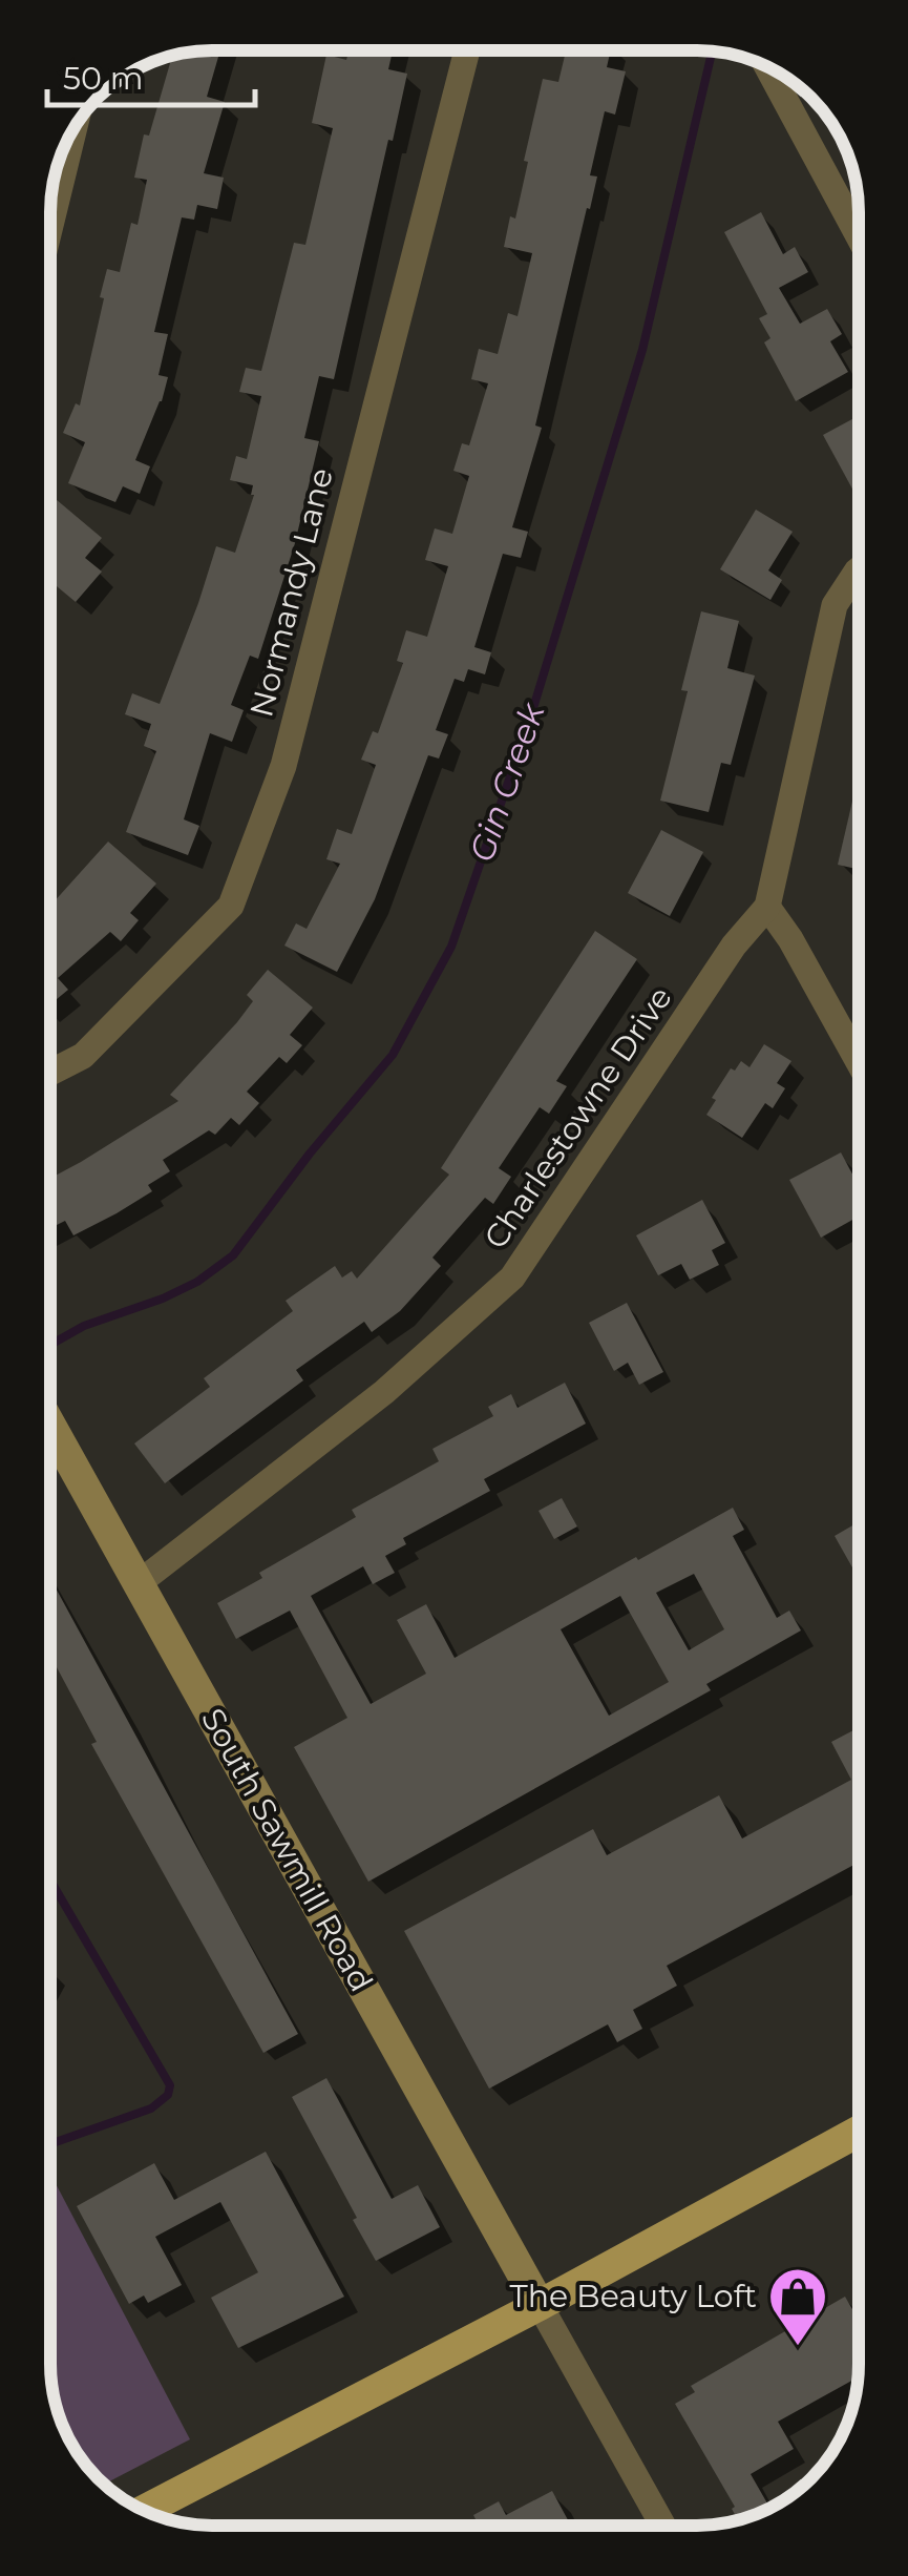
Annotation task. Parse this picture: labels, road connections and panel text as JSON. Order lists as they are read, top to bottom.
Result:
{
  "streets": {
    "street": ["Normandy Lane", "Charlestowne Drive", "South Sawmill Road"]
  },
  "crossings": [
    ["Charlestowne Drive", "South Sawmill Road"]
  ],
  "water": ["Gin Creek"],
  "places": {
    "shop": ["The Beauty Loft"]
  },
  "scale_bar": "50 m"
}
